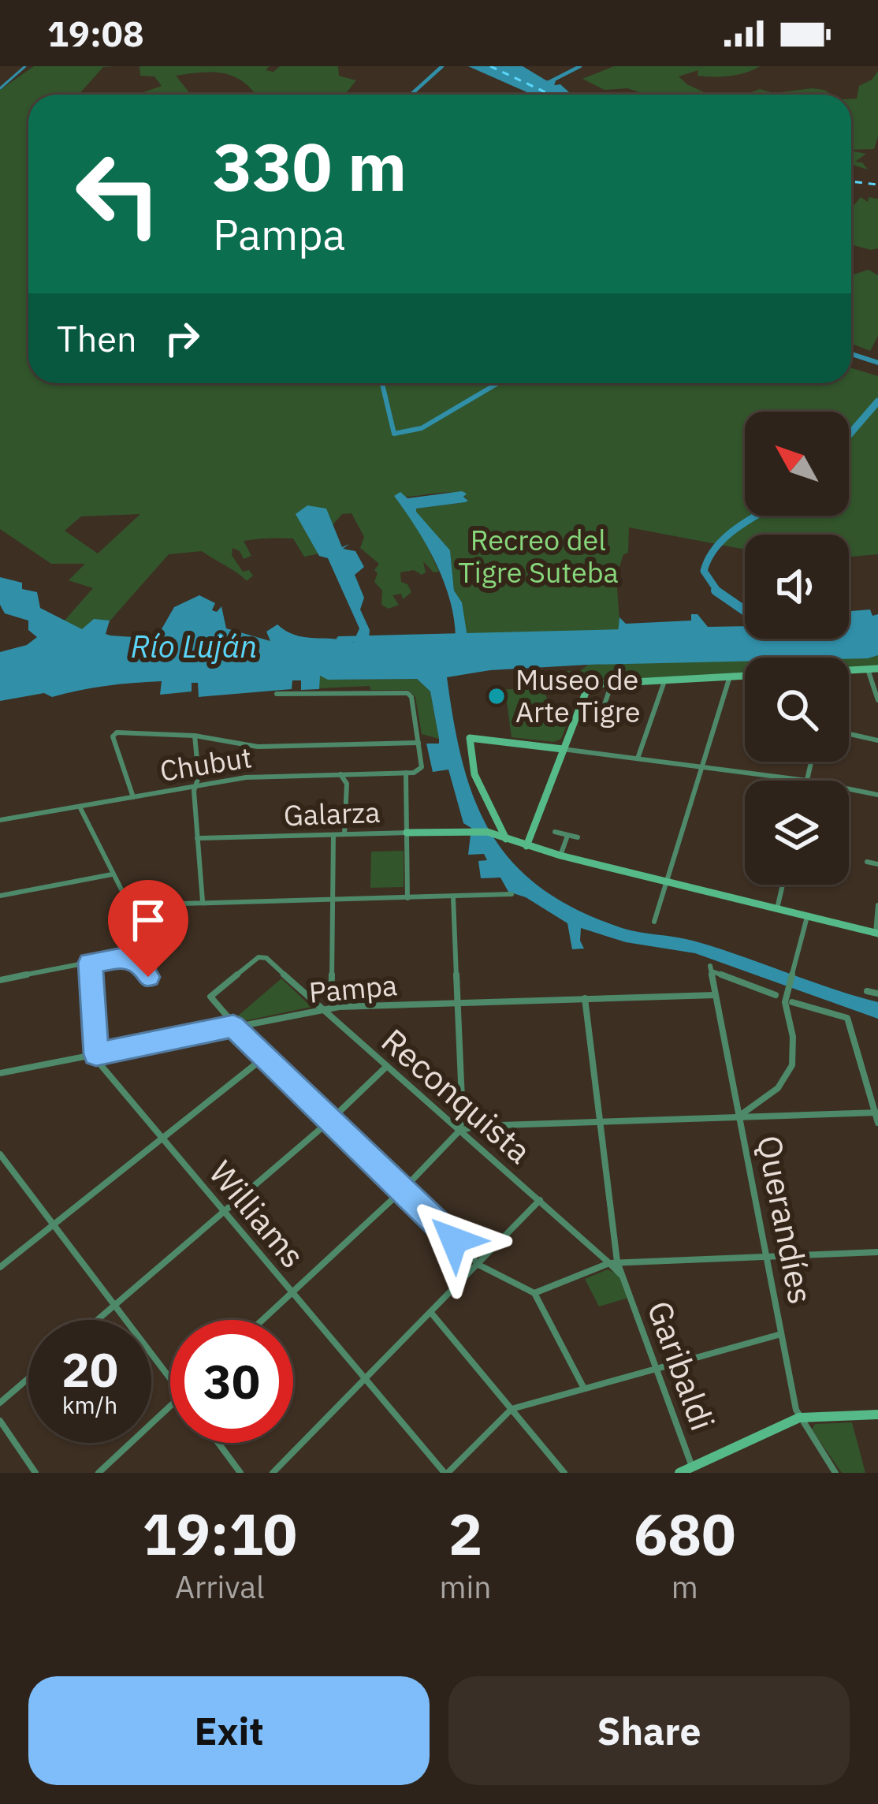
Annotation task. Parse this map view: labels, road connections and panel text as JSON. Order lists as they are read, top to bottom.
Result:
{
  "streets": {
    "street": [
      "Chubut",
      "Galarza",
      "Pampa",
      "Reconquista",
      "Williams",
      "Querandíes",
      "Garibaldi"
    ]
  },
  "crossings": [
    ["Pampa", "Reconquista"],
    ["Pampa", "Williams"],
    ["Pampa", "Querandíes"],
    ["Reconquista", "Garibaldi"]
  ],
  "water": ["Río Luján"],
  "parks": ["Recreo del Tigre Suteba"],
  "places": ["Museo de Arte Tigre"],
  "north": "top left",
  "page": {
    "status": "19:08",
    "turn": ["330 m", "Pampa"],
    "then": "Then",
    "speed": "20 km/h",
    "limit": "30",
    "eta": [
      "19:10",
      "Arrival",
      "2",
      "min",
      "680",
      "m"
    ],
    "buttons": ["Exit", "Share"]
  }
}
